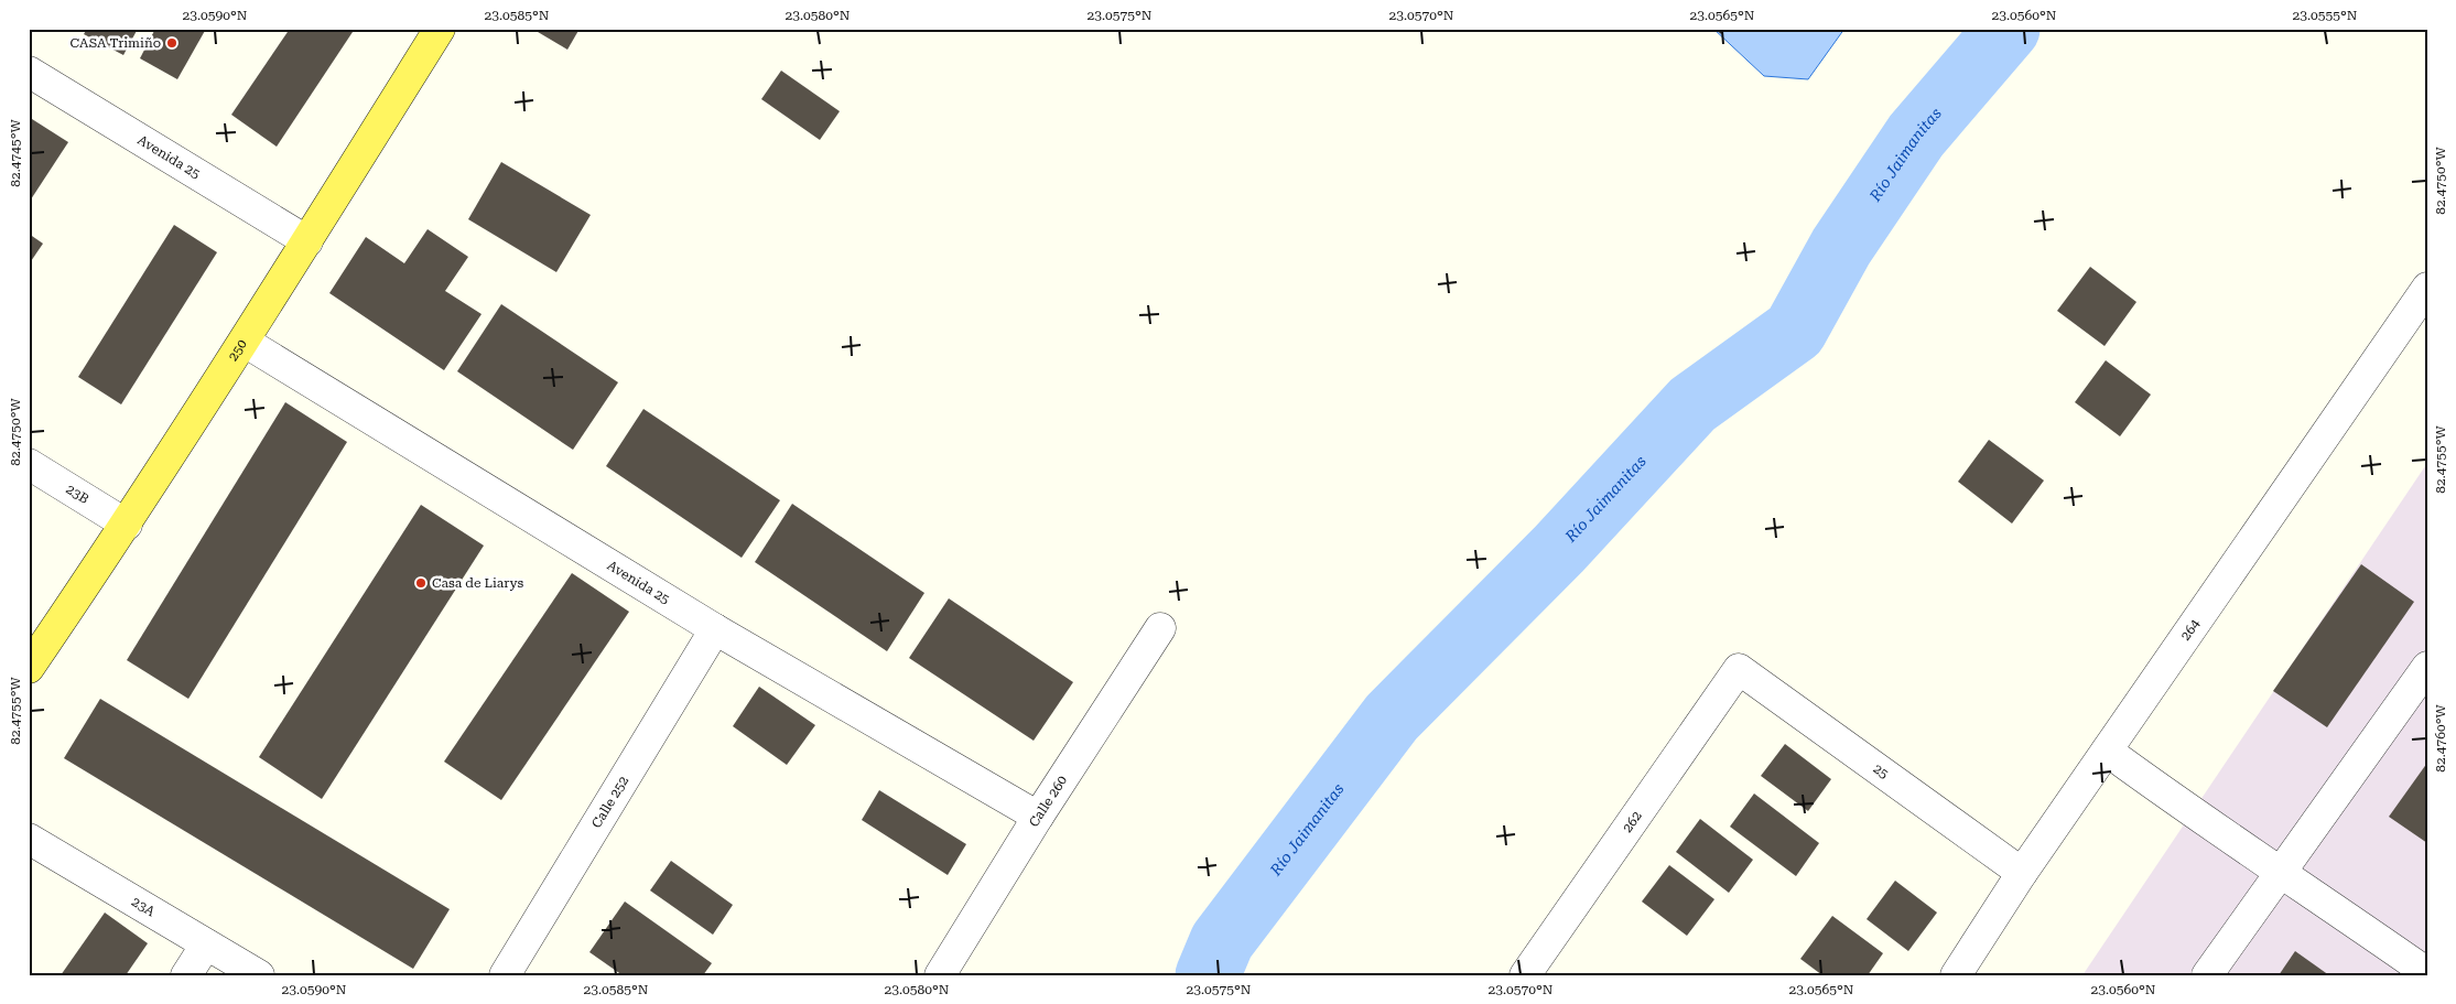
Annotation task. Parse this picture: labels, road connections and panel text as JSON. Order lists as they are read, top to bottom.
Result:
{
  "streets": {
    "main road": ["250"],
    "street": [
      "Avenida 25",
      "23B",
      "264",
      "25",
      "Calle 260",
      "Calle 252",
      "262",
      "23A"
    ]
  },
  "crossings": [
    ["Avenida 25", "250"],
    ["Avenida 25", "Calle 260"],
    ["Avenida 25", "Calle 252"],
    ["250", "23B"],
    ["264", "25"],
    ["25", "262"]
  ],
  "water": ["Río Jaimanitas"],
  "places": ["CASA Trimiño", "Casa de Liarys"],
  "coordinates": [
    "23.0590°N",
    "23.0585°N",
    "23.0580°N",
    "23.0575°N",
    "23.0570°N",
    "23.0565°N",
    "23.0560°N",
    "23.0555°N",
    "82.4745°W",
    "82.4750°W",
    "82.4755°W",
    "82.4760°W"
  ]
}
